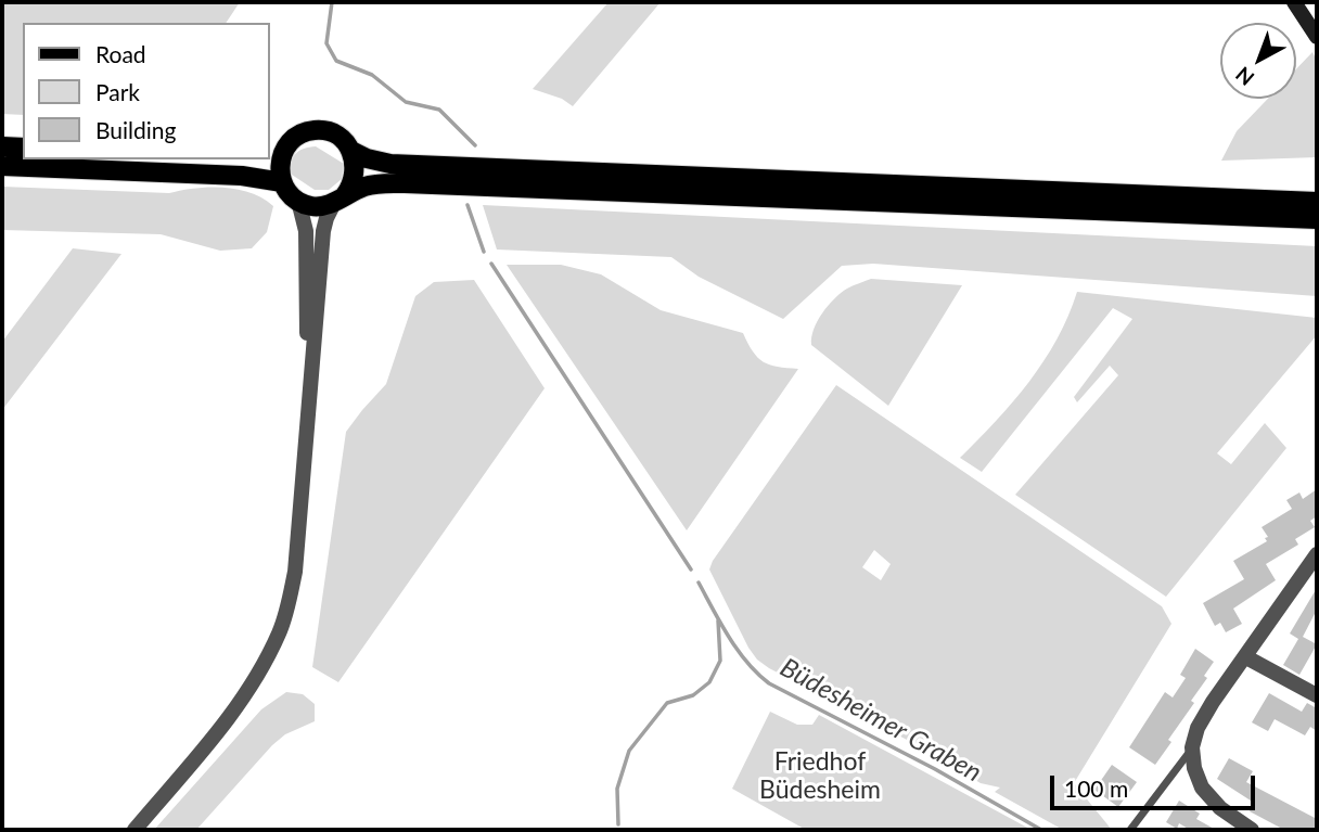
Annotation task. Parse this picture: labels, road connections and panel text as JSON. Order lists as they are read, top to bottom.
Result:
{
  "water": ["Büdesheimer Graben"],
  "parks": ["Friedhof Büdesheim"],
  "legend": ["Road", "Park", "Building"],
  "scale_bar": "100 m",
  "north": "bottom left"
}
